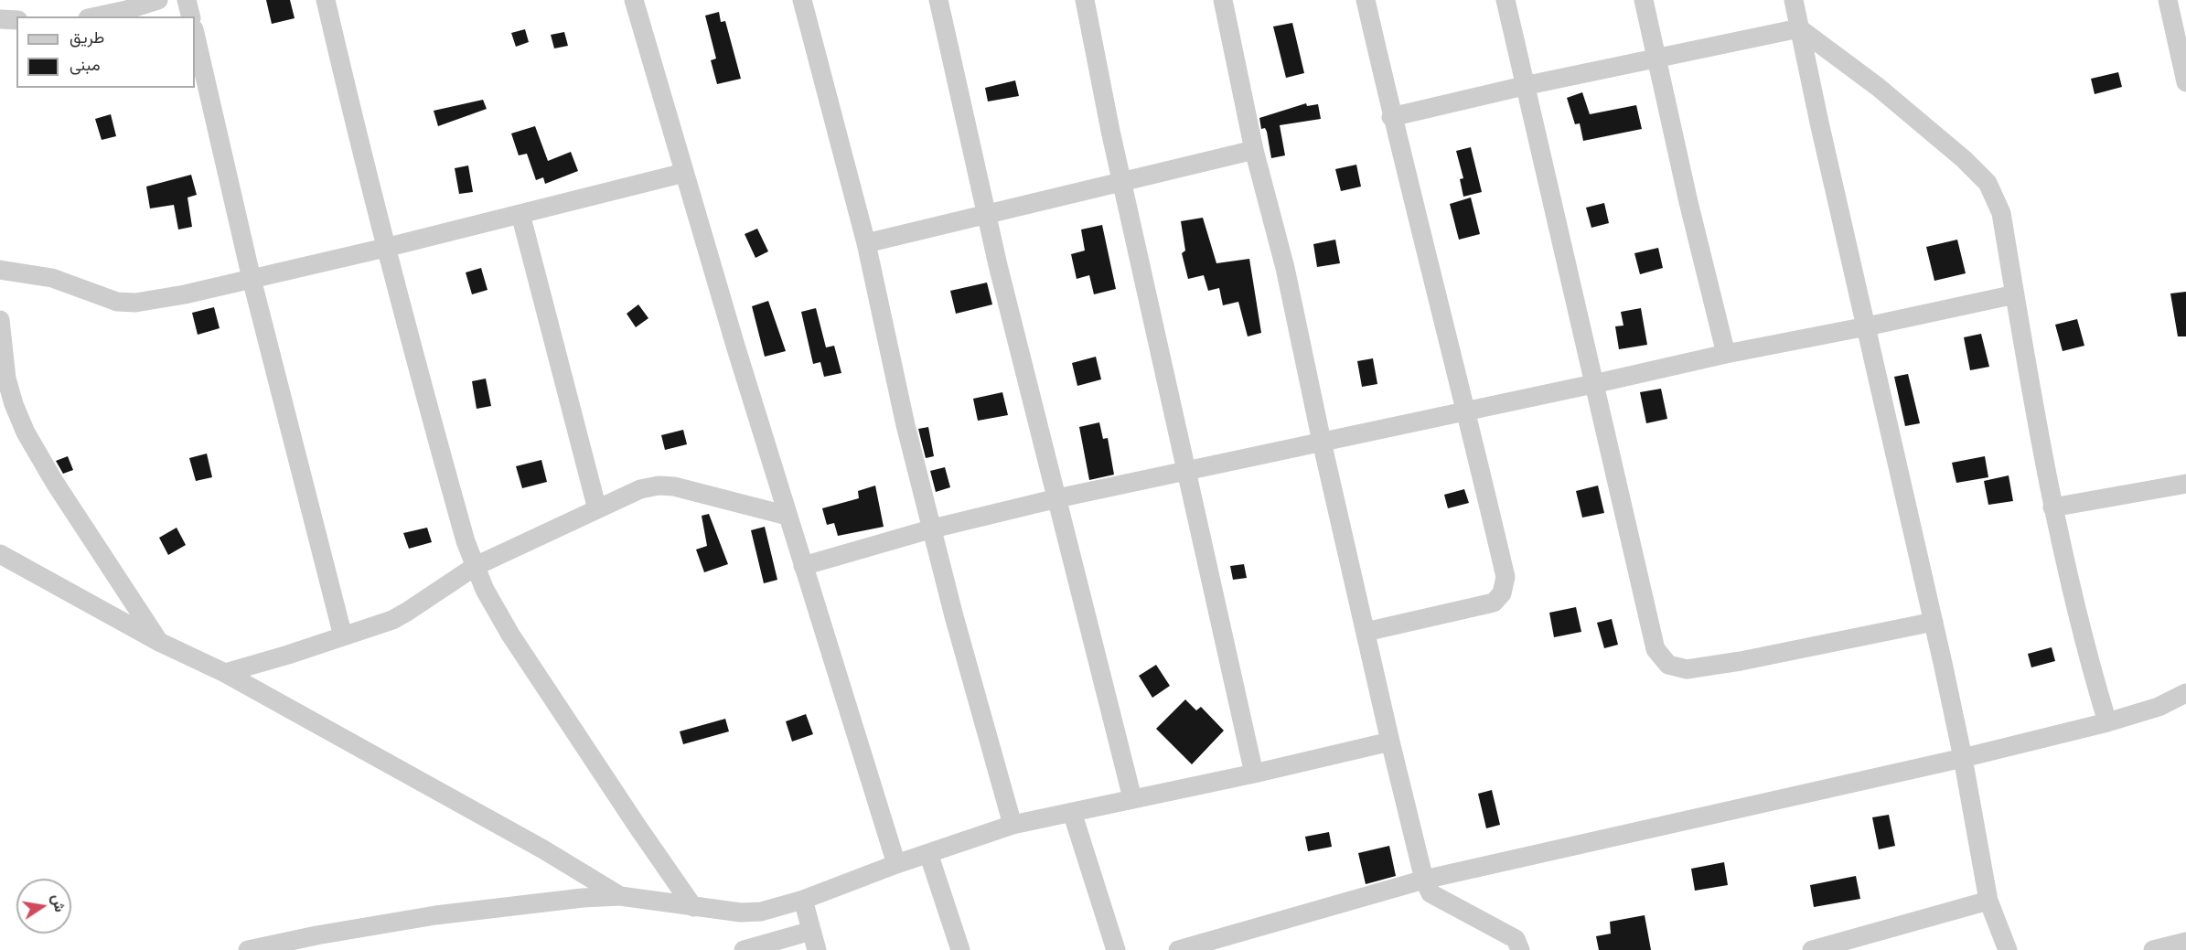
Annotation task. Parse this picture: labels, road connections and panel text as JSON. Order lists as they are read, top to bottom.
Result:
{
  "legend": ["طريق", "مبنى"],
  "north": "right"
}
